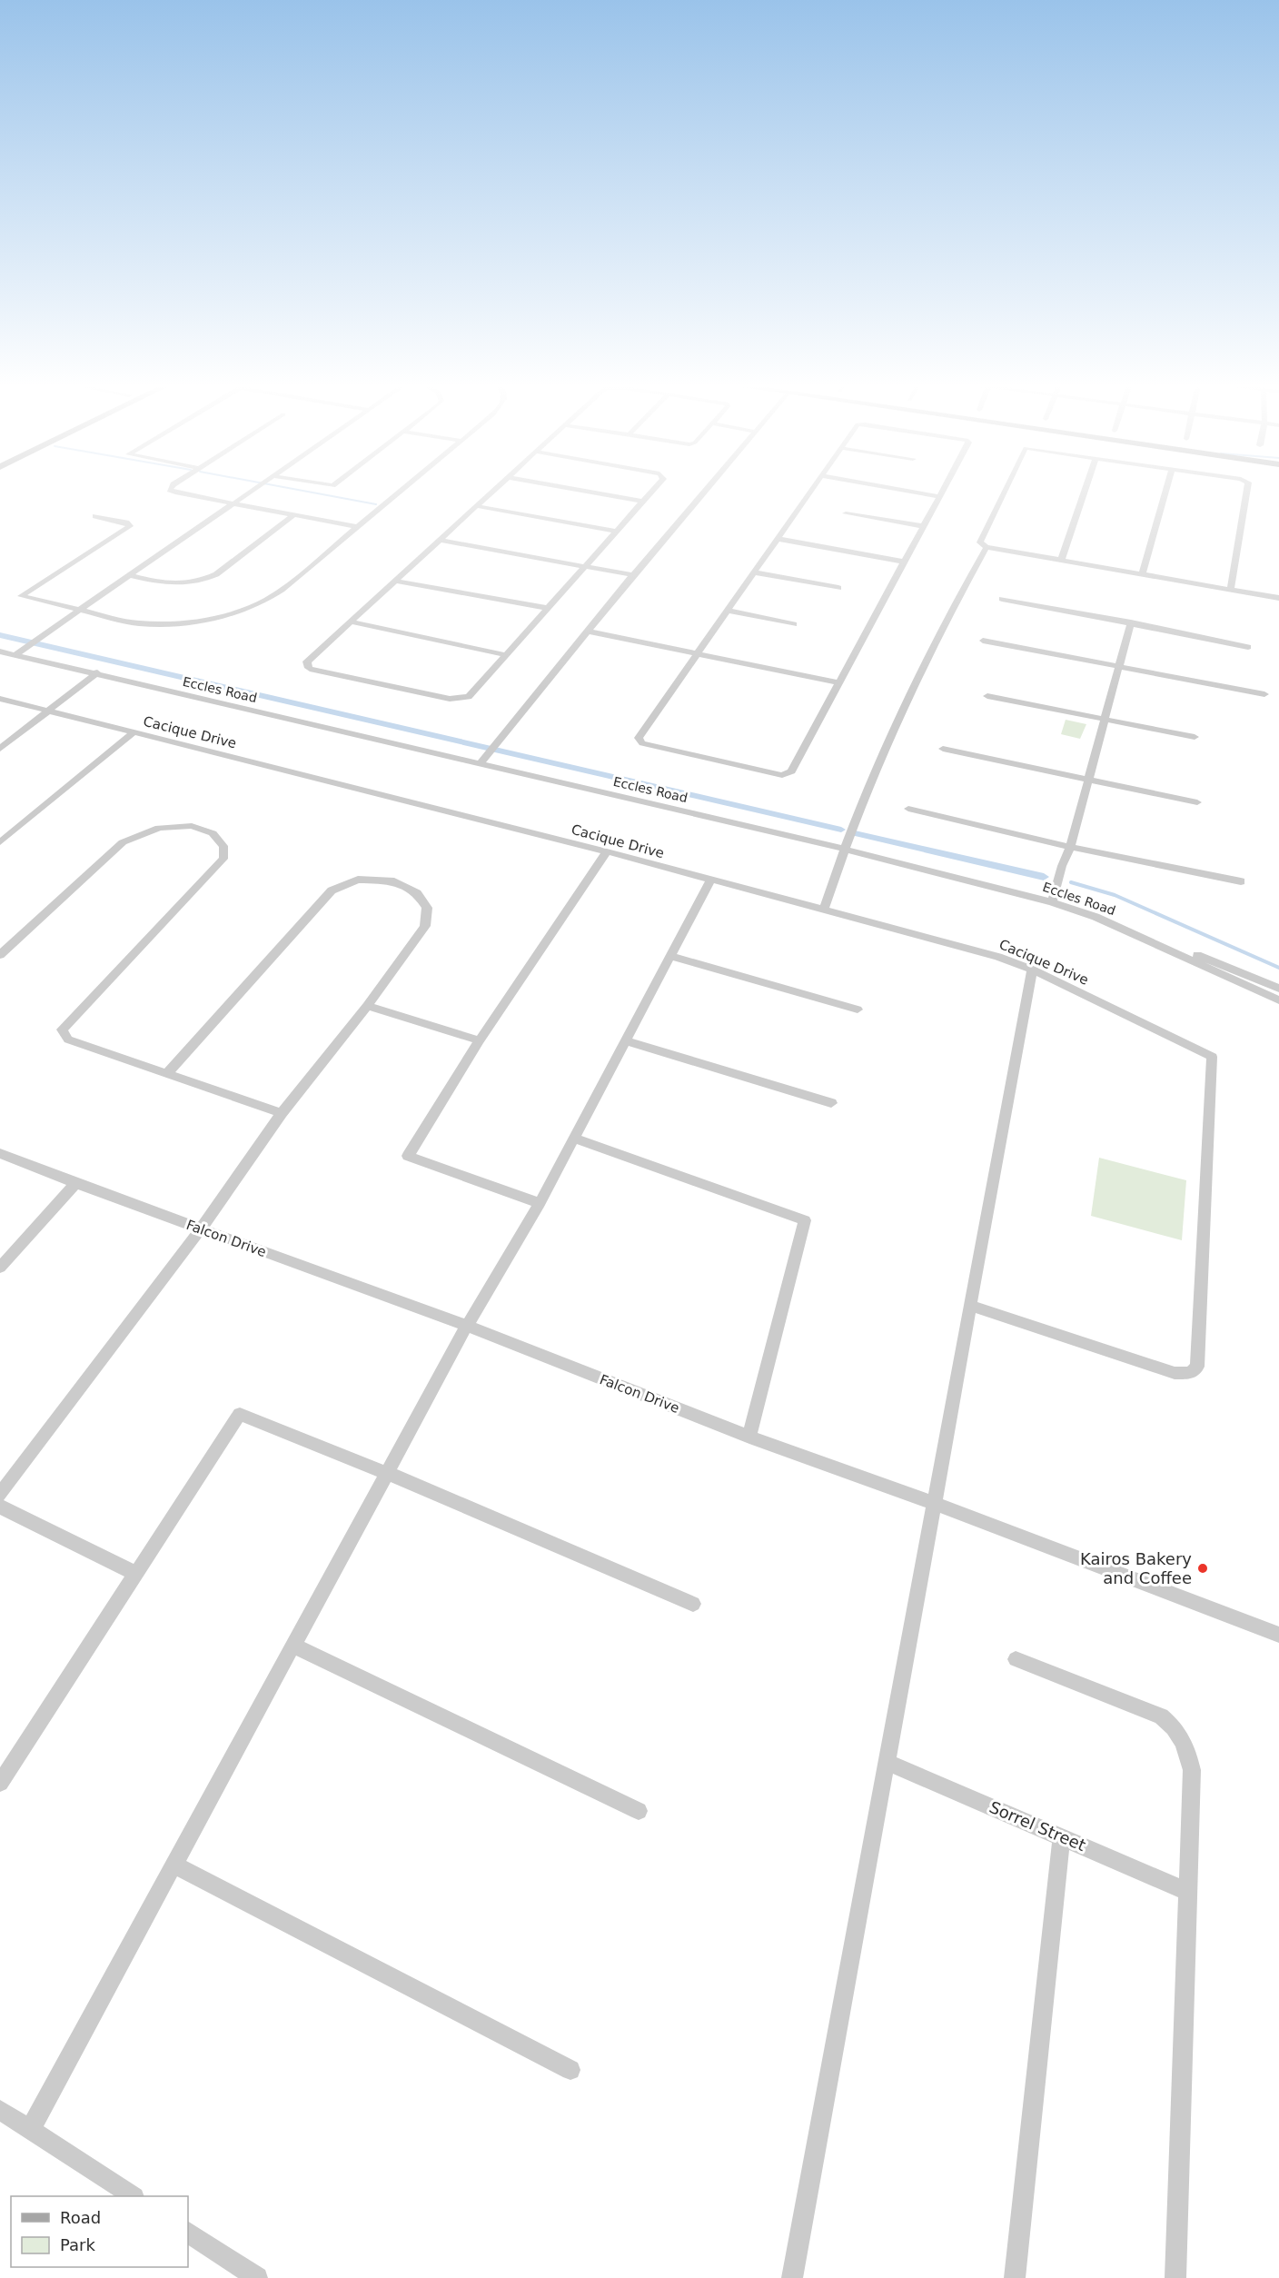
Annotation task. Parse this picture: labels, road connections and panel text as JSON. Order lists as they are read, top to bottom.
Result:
{
  "streets": {
    "street": [
      "Eccles Road",
      "Cacique Drive",
      "Falcon Drive",
      "Sorrel Street"
    ]
  },
  "places": ["Kairos Bakery and Coffee"],
  "legend": ["Road", "Park"]
}
